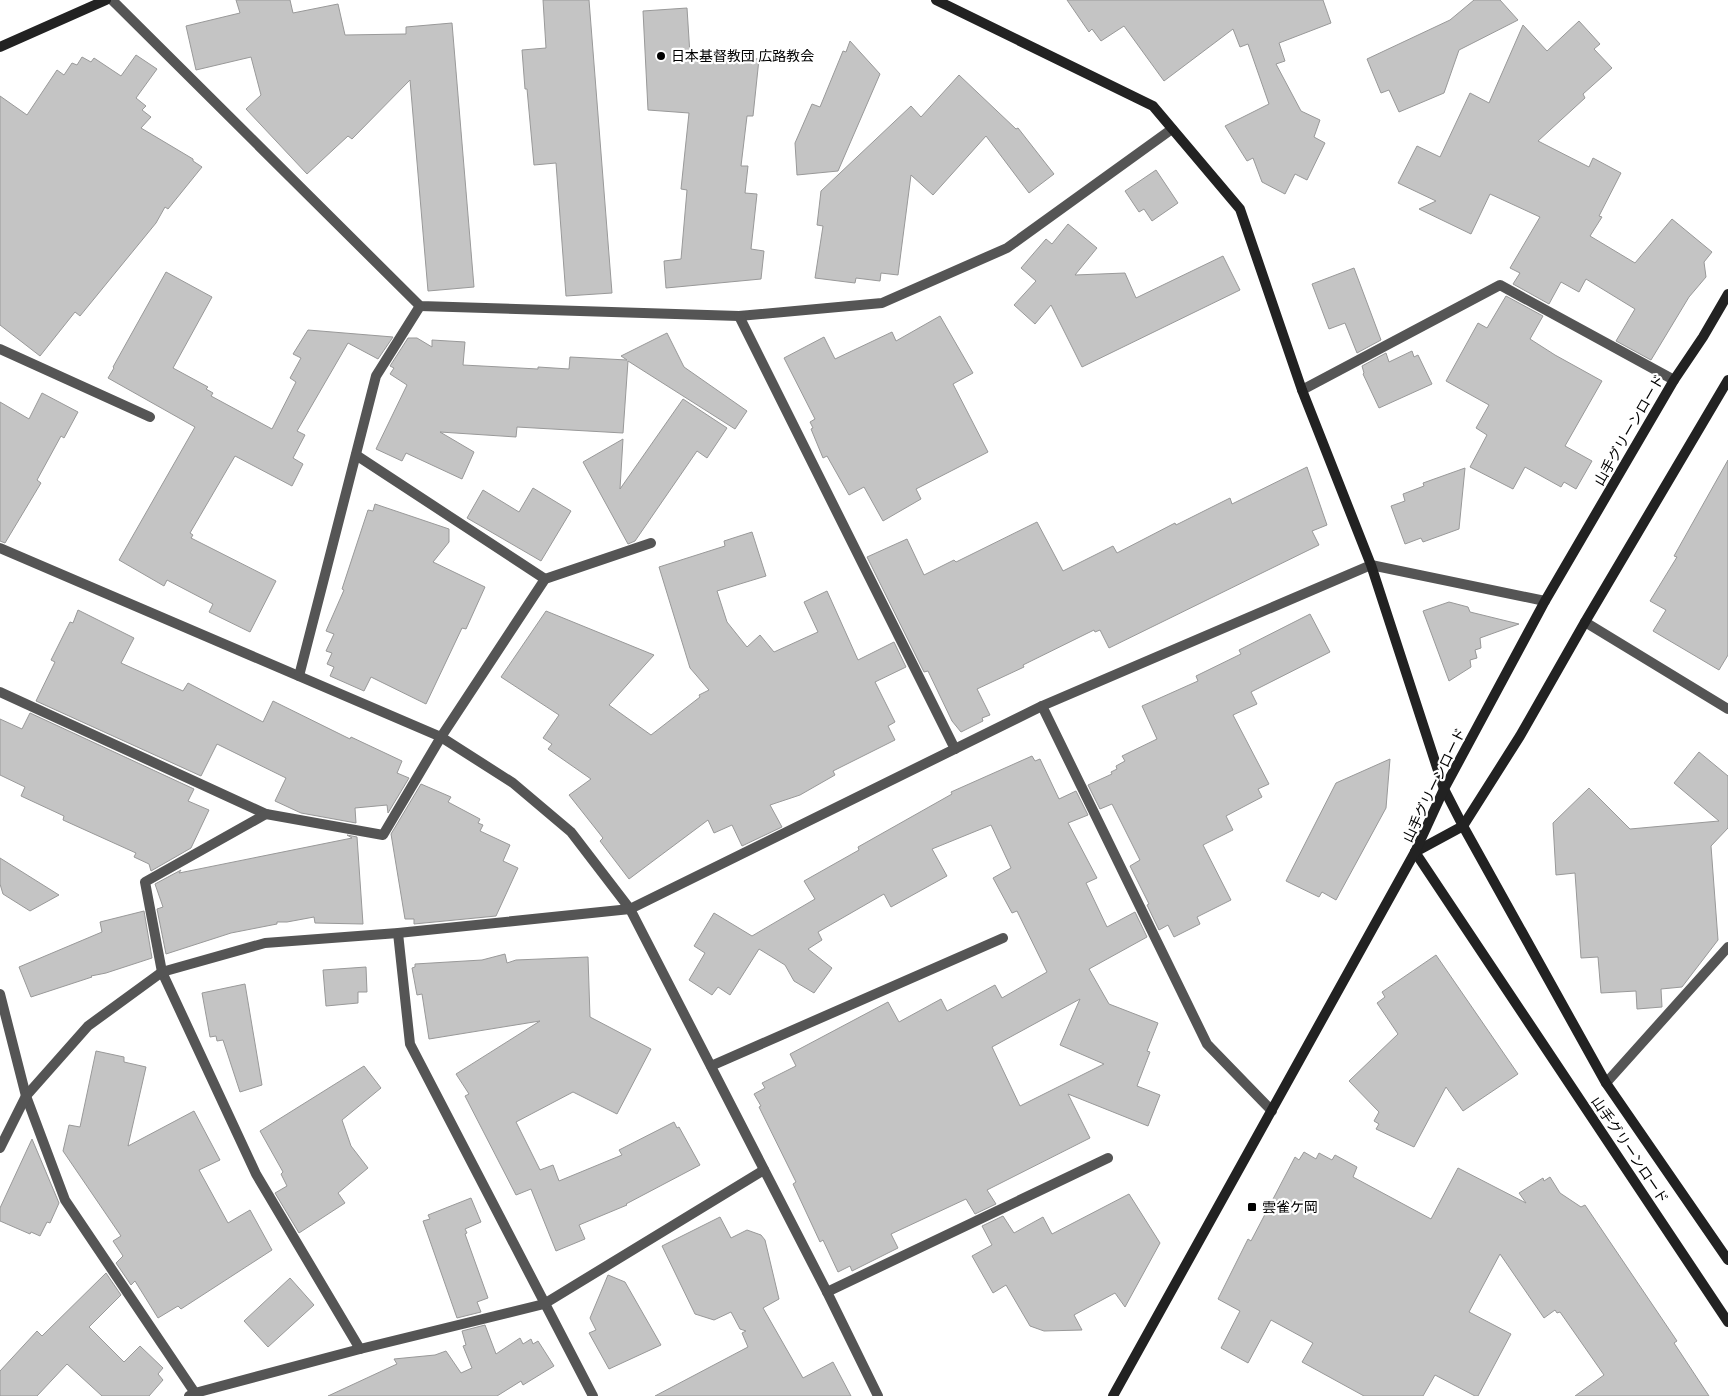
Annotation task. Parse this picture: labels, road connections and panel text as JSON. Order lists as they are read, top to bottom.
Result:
{
  "streets": {
    "street": ["山手グリーンロード"]
  },
  "places": {
    "other": ["日本基督教団 広路教会"],
    "transit": ["雲雀ケ岡"]
  }
}
